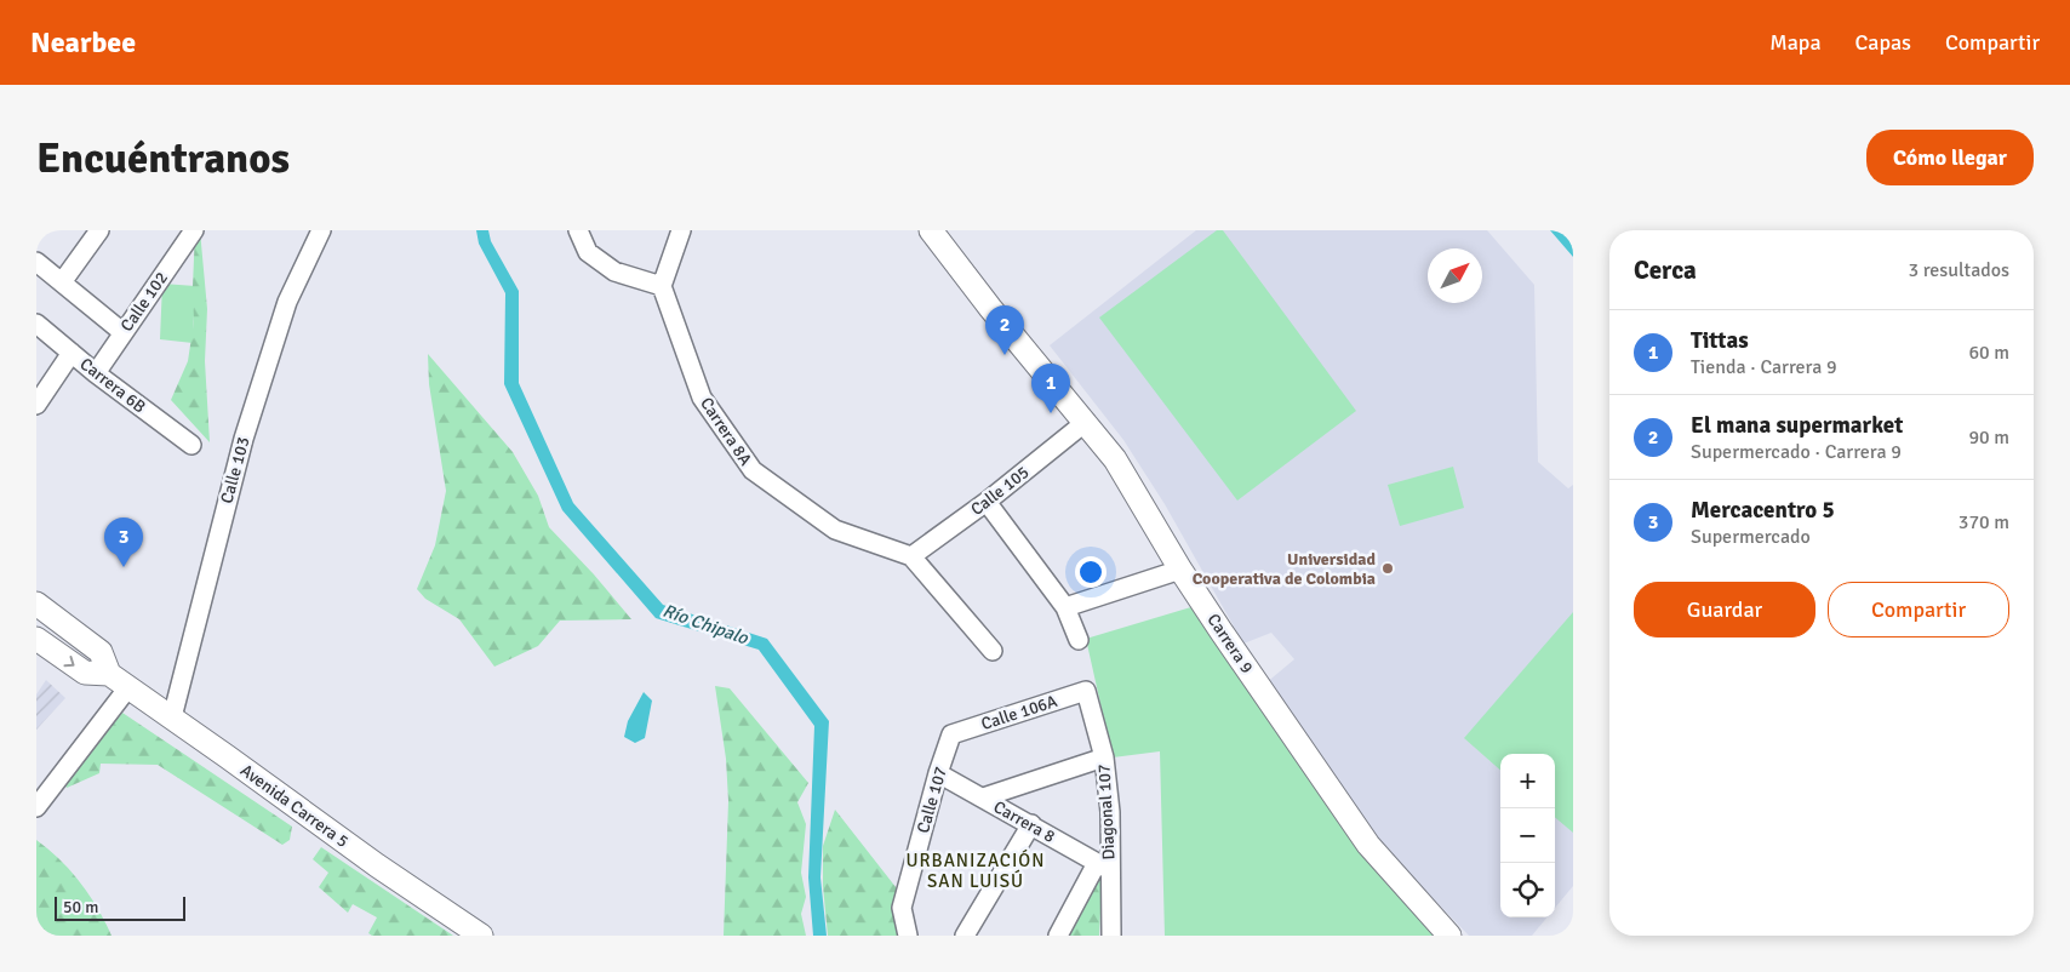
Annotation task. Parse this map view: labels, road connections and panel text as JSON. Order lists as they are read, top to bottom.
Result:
{
  "streets": {
    "main road": ["Carrera 9", "Avenida Carrera 5"],
    "street": [
      "Calle 102",
      "Carrera 6B",
      "Carrera 8A",
      "Calle 103",
      "Calle 105",
      "Calle 106A",
      "Calle 107",
      "Diagonal 107",
      "Carrera 8"
    ]
  },
  "crossings": [
    ["Calle 102", "Carrera 6B"],
    ["Carrera 8A", "Calle 105"],
    ["Calle 103", "Avenida Carrera 5"],
    ["Calle 105", "Carrera 9"],
    ["Calle 106A", "Calle 107"],
    ["Calle 106A", "Diagonal 107"],
    ["Calle 107", "Carrera 8"],
    ["Diagonal 107", "Carrera 8"]
  ],
  "districts": ["URBANIZACIÓN SAN LUISÚ"],
  "water": ["Río Chipalo"],
  "places": ["Universidad Cooperativa de Colombia"],
  "scale_bar": "50 m",
  "north": "top right",
  "page": {
    "header": "Nearbee",
    "nav": ["Mapa", "Capas", "Compartir"],
    "buttons": [
      "Cómo llegar",
      ["Guardar", "Compartir"]
    ],
    "title": "Encuéntranos",
    "heading": ["Cerca", "3 resultados"],
    "pins": ["2", "1", "3"],
    "list": [
      {
        "mark": "1",
        "name": "Tittas",
        "note": "Tienda · Carrera 9",
        "value": "60 m"
      },
      {
        "mark": "2",
        "name": "El mana supermarket",
        "note": "Supermercado · Carrera 9",
        "value": "90 m"
      },
      {
        "mark": "3",
        "name": "Mercacentro 5",
        "note": "Supermercado",
        "value": "370 m"
      }
    ],
    "map_buttons": ["+", "−"],
    "scale": "50 m"
  }
}
